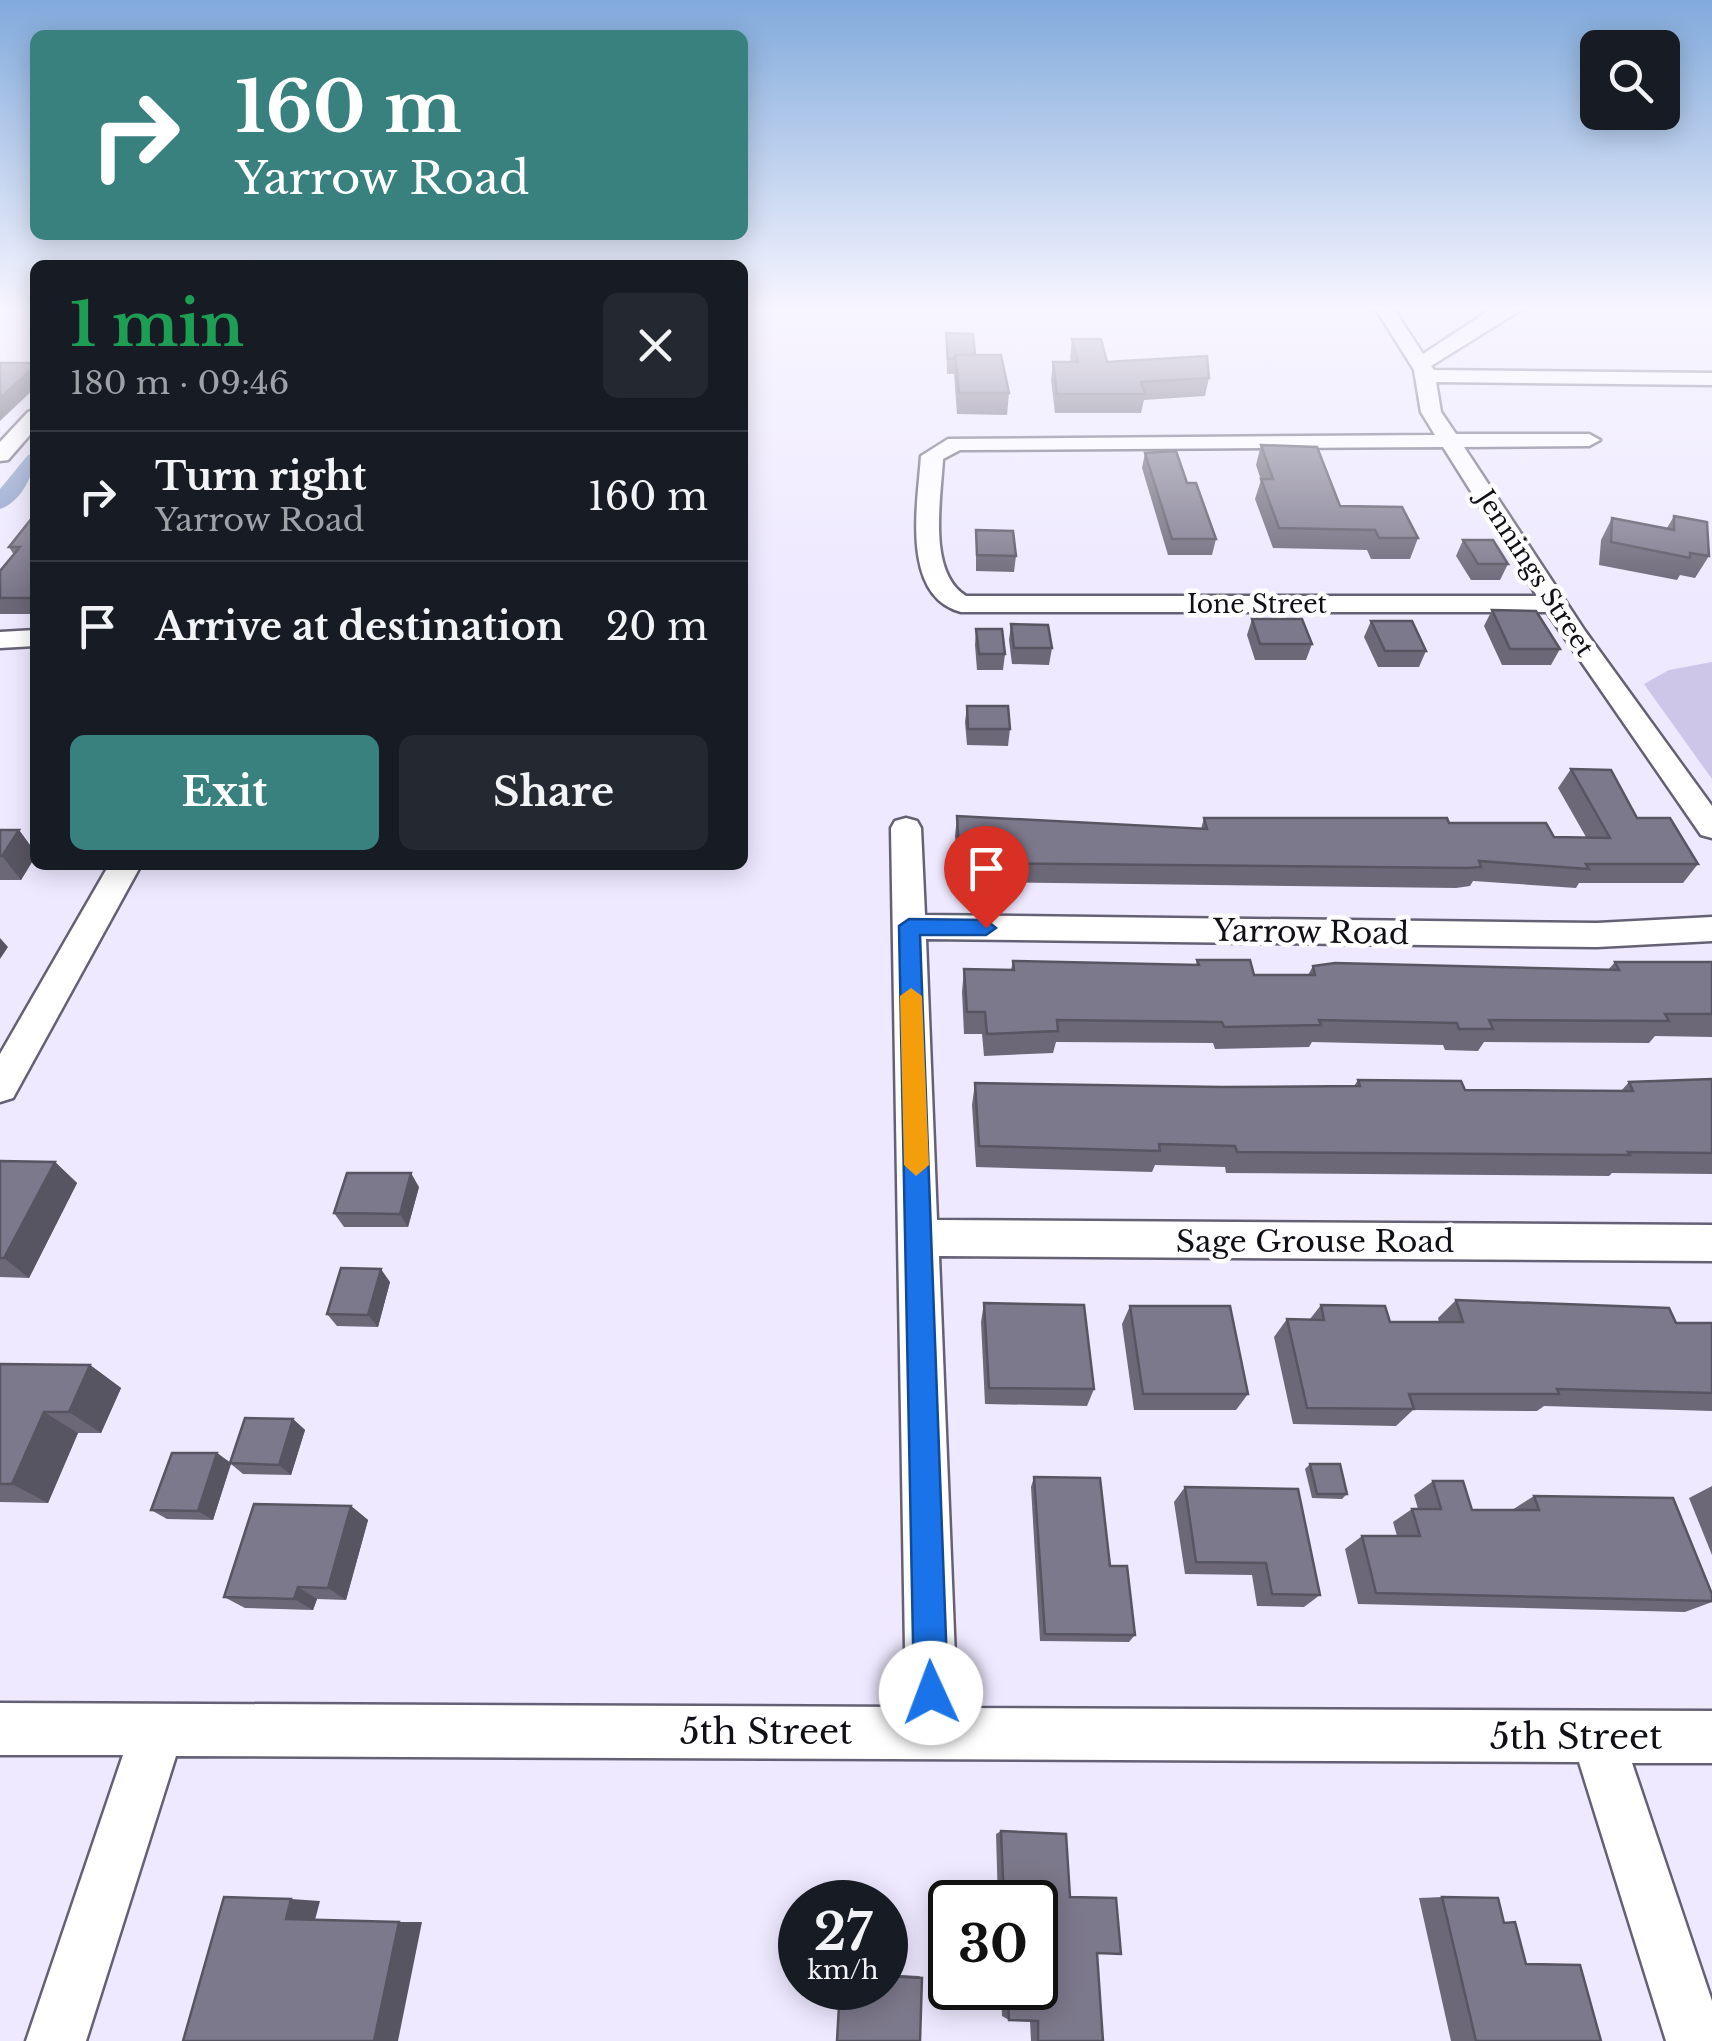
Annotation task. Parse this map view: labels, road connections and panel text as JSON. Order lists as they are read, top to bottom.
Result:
{
  "streets": {
    "street": [
      "Jennings Street",
      "Ione Street",
      "Yarrow Road",
      "Sage Grouse Road",
      "5th Street"
    ]
  },
  "crossings": [
    ["Jennings Street", "Ione Street"]
  ],
  "page": {
    "turn": ["160 m", "Yarrow Road"],
    "heading": ["1 min", "180 m · 09:46"],
    "list": [
      {
        "name": "Turn right",
        "note": "Yarrow Road",
        "value": "160 m"
      },
      {
        "name": "Arrive at destination",
        "value": "20 m"
      }
    ],
    "buttons": ["Exit", "Share"],
    "speed": "27 km/h",
    "limit": "30"
  }
}
